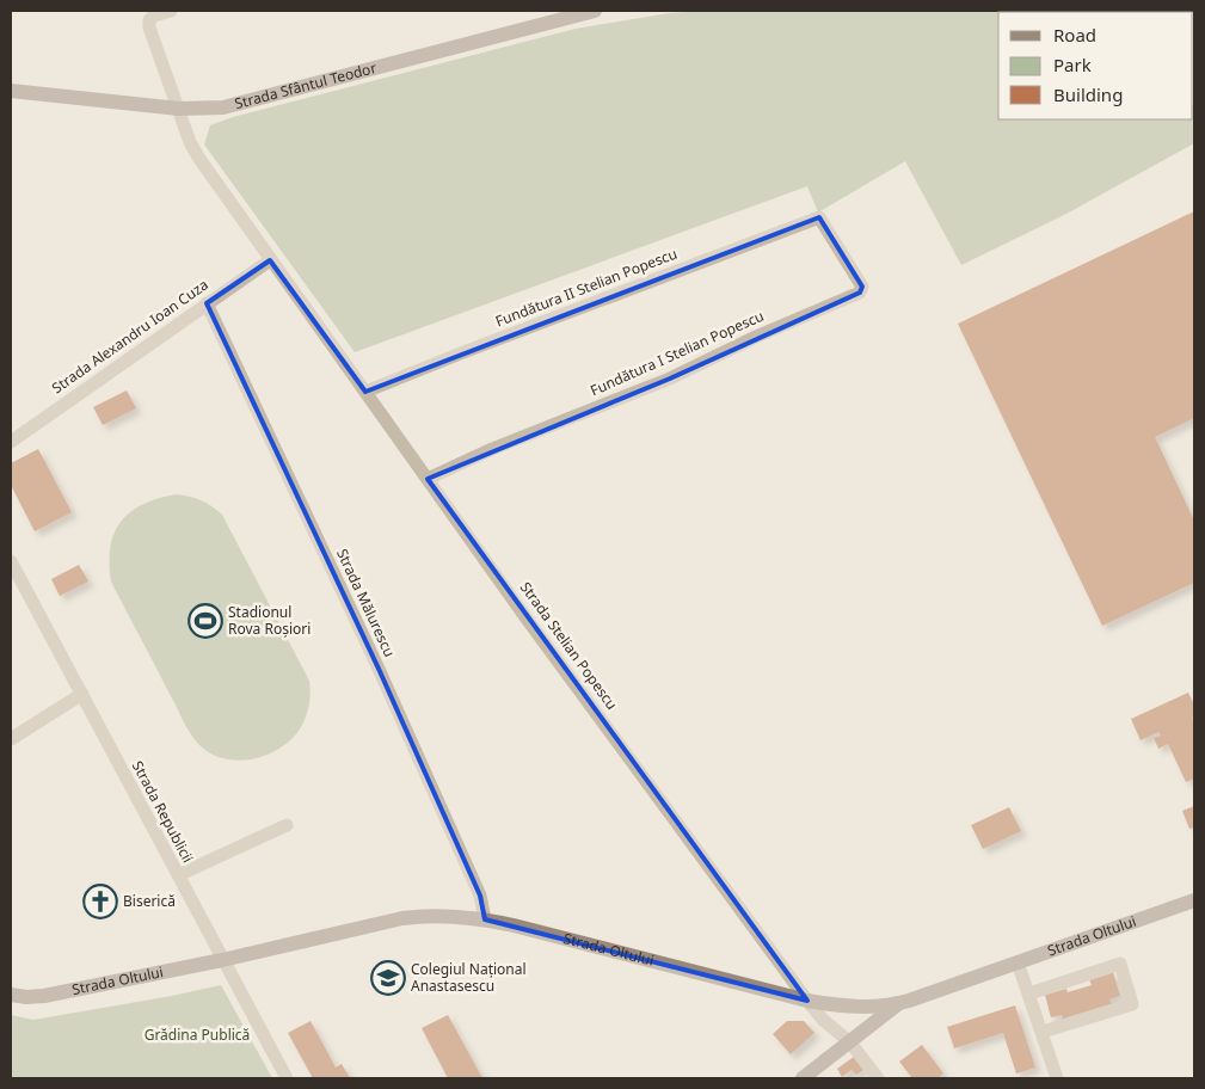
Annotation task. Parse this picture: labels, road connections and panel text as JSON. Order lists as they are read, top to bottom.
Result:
{
  "streets": {
    "main road": ["Strada Sfântul Teodor", "Strada Oltului"],
    "street": [
      "Fundătura II Stelian Popescu",
      "Strada Alexandru Ioan Cuza",
      "Fundătura I Stelian Popescu",
      "Strada Mălurescu",
      "Strada Stelian Popescu",
      "Strada Republicii"
    ]
  },
  "crossings": [
    ["Strada Sfântul Teodor", "Strada Stelian Popescu"],
    ["Fundătura II Stelian Popescu", "Fundătura I Stelian Popescu"],
    ["Fundătura II Stelian Popescu", "Strada Stelian Popescu"],
    ["Strada Alexandru Ioan Cuza", "Strada Mălurescu"],
    ["Strada Alexandru Ioan Cuza", "Strada Stelian Popescu"],
    ["Fundătura I Stelian Popescu", "Strada Stelian Popescu"],
    ["Strada Mălurescu", "Strada Oltului"],
    ["Strada Stelian Popescu", "Strada Oltului"],
    ["Strada Republicii", "Strada Oltului"]
  ],
  "parks": ["Grădina Publică"],
  "places": {
    "sports": ["Stadionul Rova Roșiori"],
    "church": ["Biserică"],
    "school or university": ["Colegiul Național Anastasescu"]
  },
  "legend": ["Road", "Park", "Building"]
}
